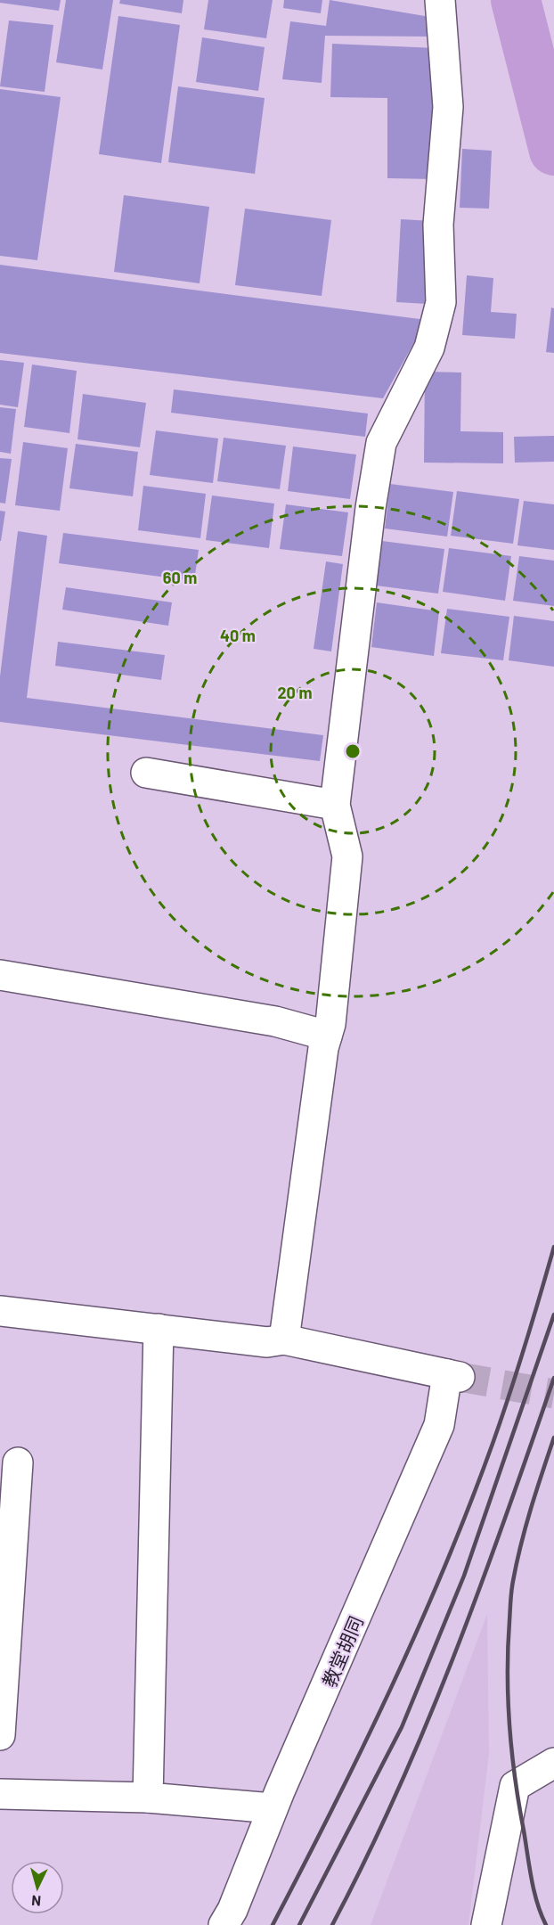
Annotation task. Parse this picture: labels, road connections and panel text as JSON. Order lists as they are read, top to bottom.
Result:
{
  "streets": {
    "street": ["教堂胡同"]
  },
  "north": "bottom",
  "rings": ["60 m", "40 m", "20 m"]
}
